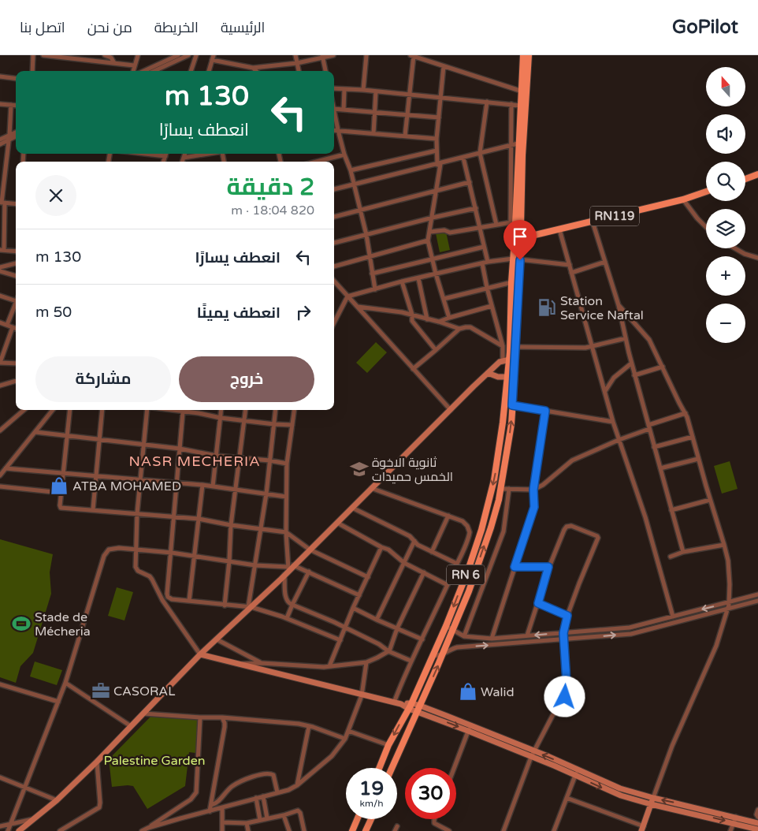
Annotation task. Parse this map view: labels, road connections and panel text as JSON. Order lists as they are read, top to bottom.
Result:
{
  "streets": {
    "main road": ["RN119", "RN 6"]
  },
  "crossings": [
    ["RN119", "RN 6"]
  ],
  "districts": ["NASR MECHERIA"],
  "parks": ["Palestine Garden"],
  "places": {
    "fuel station": ["Station Service Naftal"],
    "school or university": ["ثانوية الاخوة الخمس حميدات"],
    "shop": ["ATBA MOHAMED", "Walid"],
    "sports": ["Stade de Mécheria"],
    "office": ["CASORAL"]
  },
  "north": "top",
  "page": {
    "header": "GoPilot",
    "nav": [
      "الرئيسية",
      "الخريطة",
      "من نحن",
      "اتصل بنا"
    ],
    "map_buttons": ["+", "−"],
    "turn": ["130 m", "انعطف يسارًا"],
    "heading": ["2 دقيقة", "820 m · 18:04"],
    "list": [
      {
        "name": "انعطف يسارًا",
        "value": "130 m"
      },
      {
        "name": "انعطف يمينًا",
        "value": "50 m"
      }
    ],
    "buttons": ["خروج", "مشاركة"],
    "speed": "19 km/h",
    "limit": "30"
  }
}
